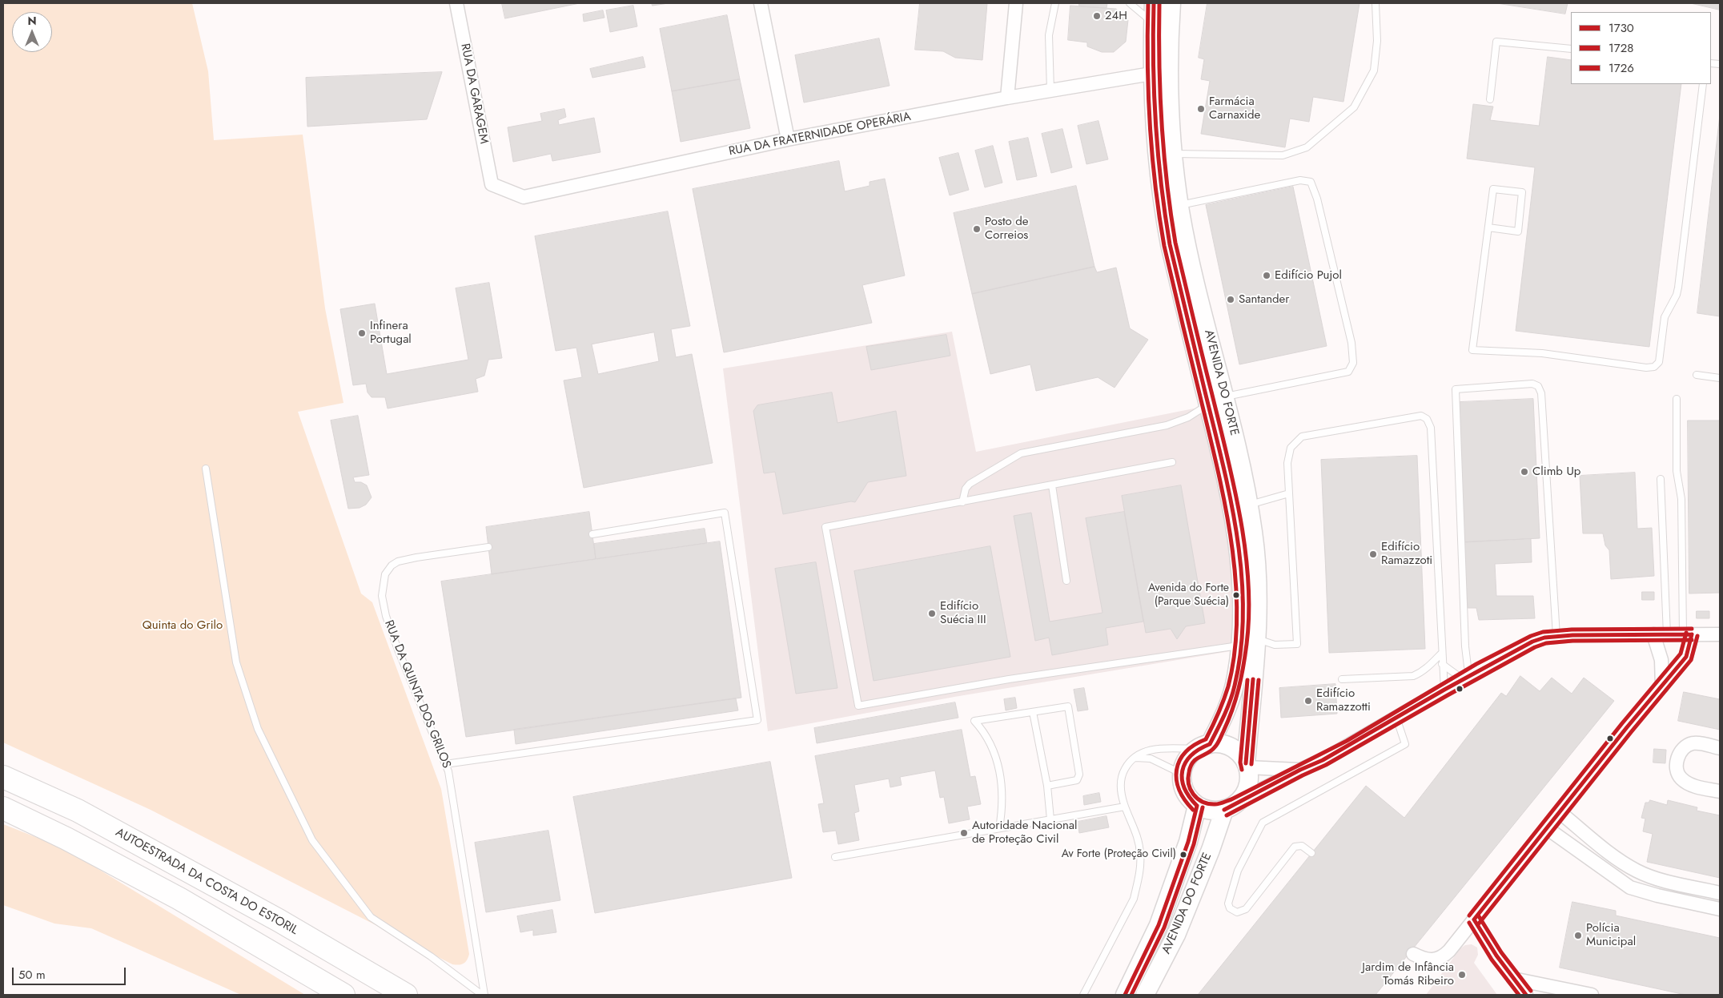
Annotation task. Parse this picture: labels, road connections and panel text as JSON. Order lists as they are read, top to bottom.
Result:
{
  "streets": {
    "highway": ["AUTOESTRADA DA COSTA DO ESTORIL"],
    "street": ["RUA DA GARAGEM", "RUA DA FRATERNIDADE OPERÁRIA", "AVENIDA DO FORTE"],
    "lane": ["RUA DA QUINTA DOS GRILOS"]
  },
  "crossings": [
    ["RUA DA GARAGEM", "RUA DA FRATERNIDADE OPERÁRIA"],
    ["RUA DA FRATERNIDADE OPERÁRIA", "AVENIDA DO FORTE"]
  ],
  "parks": ["Quinta do Grilo"],
  "places": [
    "24H",
    "Farmácia Carnaxide",
    "Posto de Correios",
    "Edifício Pujol",
    "Santander",
    "Infinera Portugal",
    "Climb Up",
    "Edifício Ramazzoti",
    "Avenida do Forte (Parque Suécia)",
    "Edifício Suécia III",
    "Edifício Ramazzotti",
    "Autoridade Nacional de Proteção Civil",
    "Av Forte (Proteção Civil)",
    "Polícia Municipal",
    "Jardim de Infância Tomás Ribeiro"
  ],
  "lines": ["transit line 1730", "transit line 1728", "transit line 1726"],
  "legend": ["1730", "1728", "1726"],
  "scale_bar": "50 m",
  "north": "top"
}
